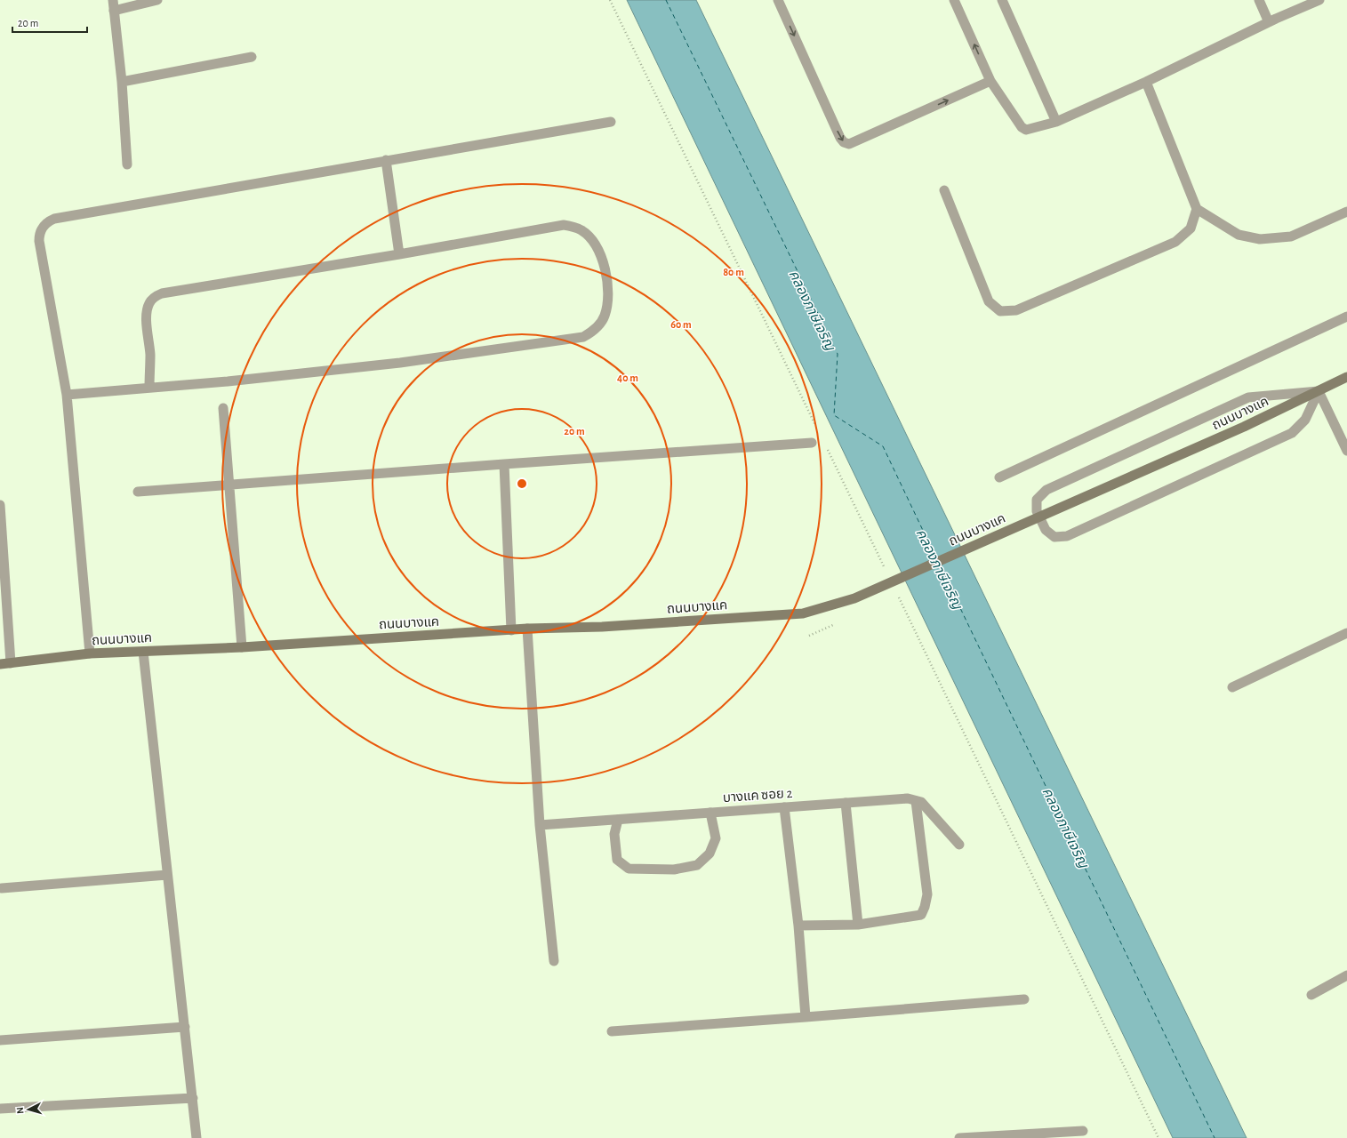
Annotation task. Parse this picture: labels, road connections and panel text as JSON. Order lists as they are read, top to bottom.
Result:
{
  "streets": {
    "main road": ["ถนนบางแค"],
    "street": ["บางแค ซอย 2"]
  },
  "water": ["คลองภาษีเจริญ"],
  "scale_bar": "20 m",
  "north": "left",
  "rings": [
    "80 m",
    "60 m",
    "40 m",
    "20 m"
  ]
}
